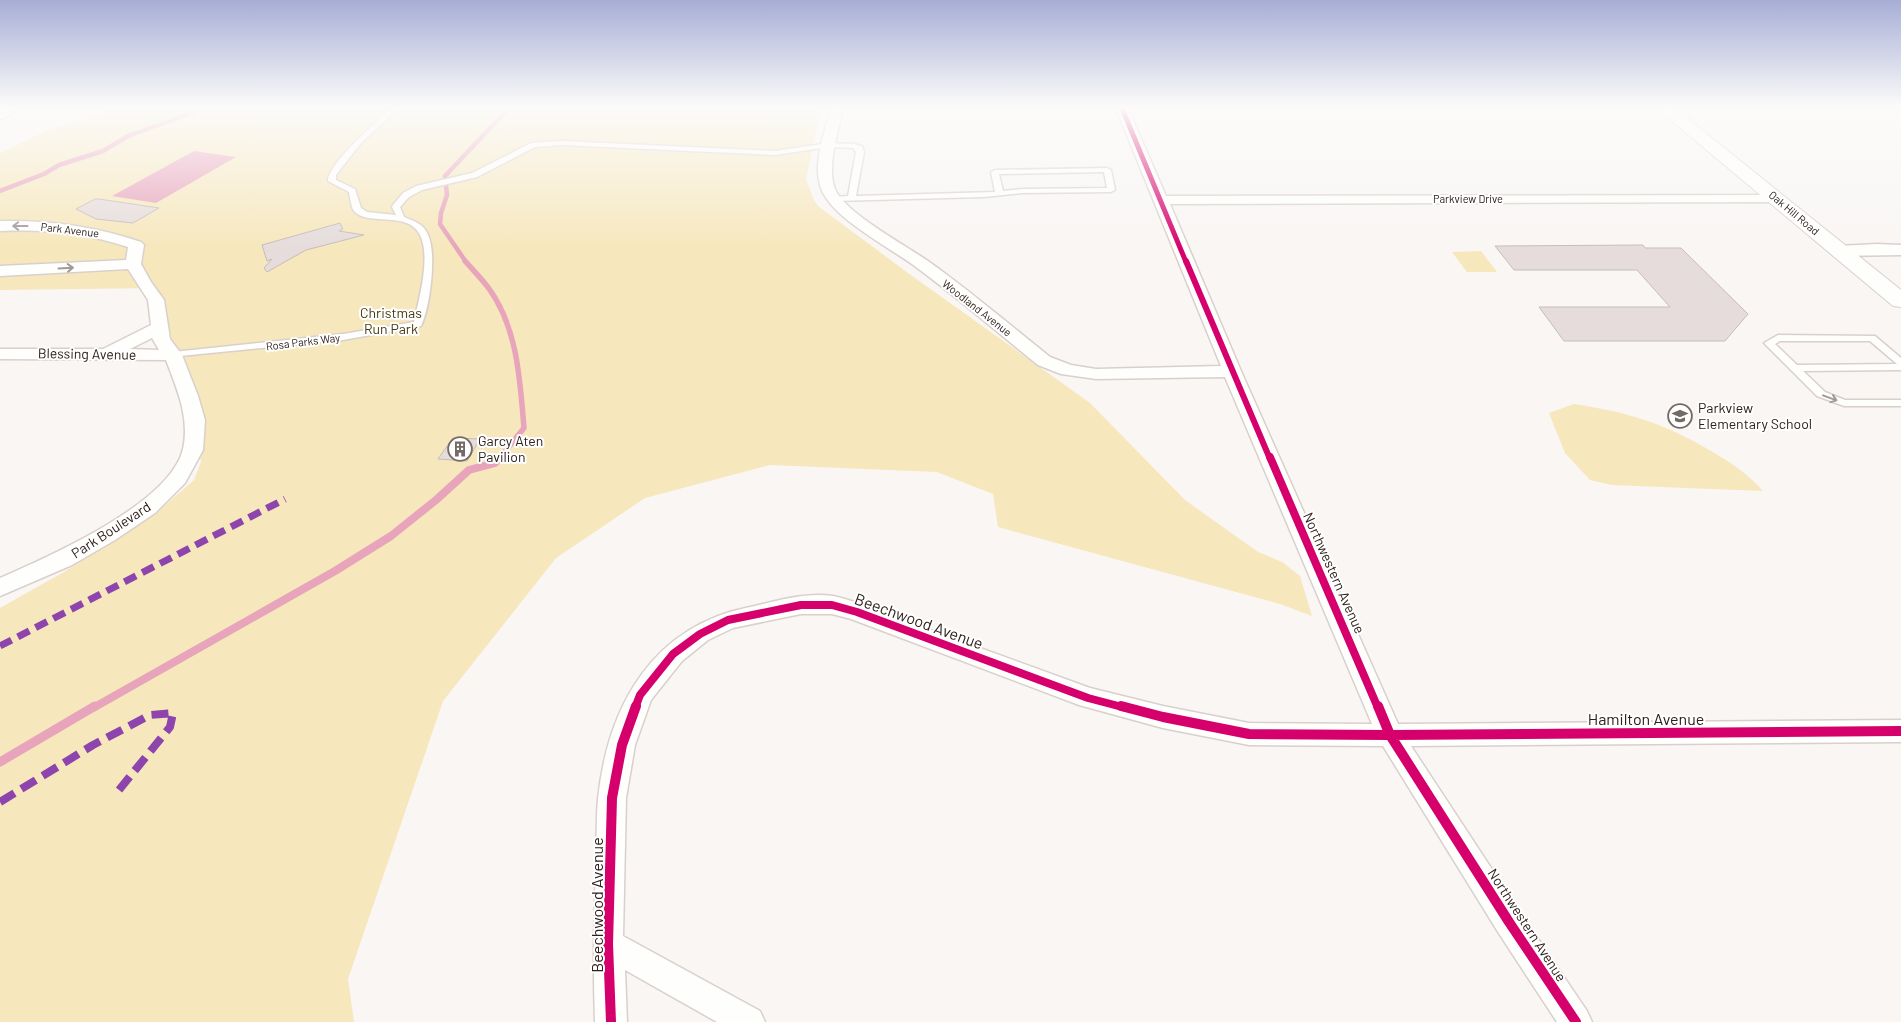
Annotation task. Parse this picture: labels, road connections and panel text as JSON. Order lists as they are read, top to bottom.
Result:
{
  "streets": {
    "street": [
      "Parkview Drive",
      "Oak Hill Road",
      "Park Avenue",
      "Woodland Avenue",
      "Blessing Avenue",
      "Park Boulevard",
      "Northwestern Avenue",
      "Beechwood Avenue",
      "Hamilton Avenue"
    ],
    "lane": ["Rosa Parks Way"]
  },
  "crossings": [
    ["Parkview Drive", "Oak Hill Road"],
    ["Parkview Drive", "Northwestern Avenue"],
    ["Park Avenue", "Rosa Parks Way"],
    ["Park Avenue", "Blessing Avenue"],
    ["Park Avenue", "Park Boulevard"],
    ["Woodland Avenue", "Northwestern Avenue"],
    ["Rosa Parks Way", "Blessing Avenue"],
    ["Rosa Parks Way", "Park Boulevard"],
    ["Blessing Avenue", "Park Boulevard"],
    ["Northwestern Avenue", "Beechwood Avenue"],
    ["Northwestern Avenue", "Hamilton Avenue"],
    ["Beechwood Avenue", "Hamilton Avenue"]
  ],
  "one_way": ["Park Avenue"],
  "parks": ["Christmas Run Park"],
  "places": {
    "school or university": ["Parkview Elementary School"],
    "building": ["Garcy Aten Pavilion"]
  }
}
